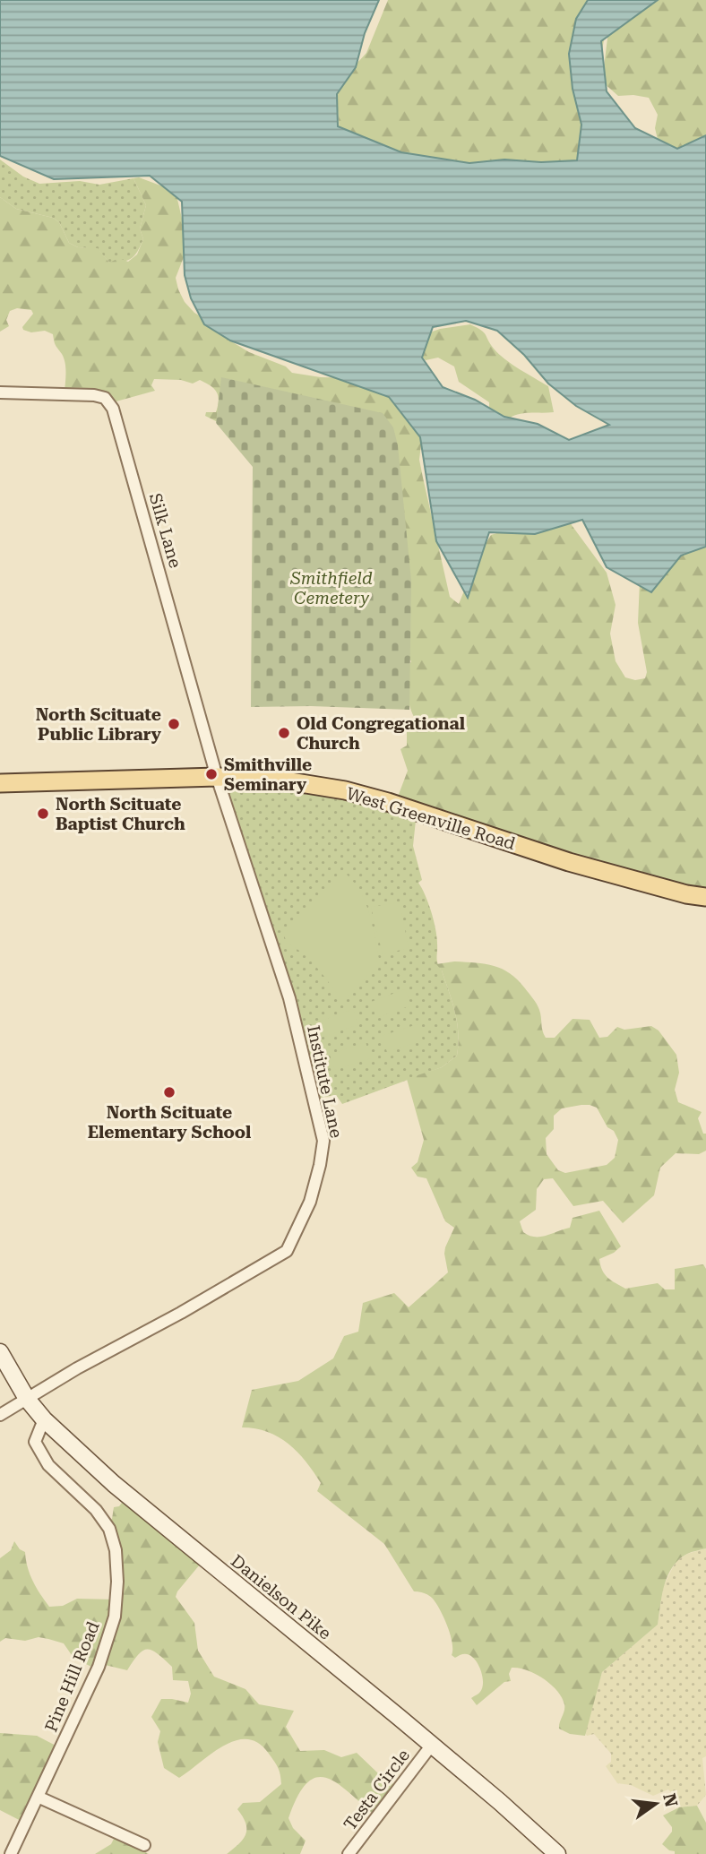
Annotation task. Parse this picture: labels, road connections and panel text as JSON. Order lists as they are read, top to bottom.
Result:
{
  "streets": {
    "main road": ["West Greenville Road", "Danielson Pike"],
    "street": [
      "Silk Lane",
      "Institute Lane",
      "Pine Hill Road",
      "Testa Circle"
    ]
  },
  "crossings": [
    ["Silk Lane", "West Greenville Road"],
    ["Silk Lane", "Institute Lane"],
    ["West Greenville Road", "Institute Lane"],
    ["Institute Lane", "Danielson Pike"],
    ["Danielson Pike", "Pine Hill Road"],
    ["Danielson Pike", "Testa Circle"]
  ],
  "parks": ["Smithfield Cemetery"],
  "places": [
    "North Scituate Public Library",
    "Old Congregational Church",
    "Smithville Seminary",
    "North Scituate Baptist Church",
    "North Scituate Elementary School"
  ],
  "north": "right"
}
